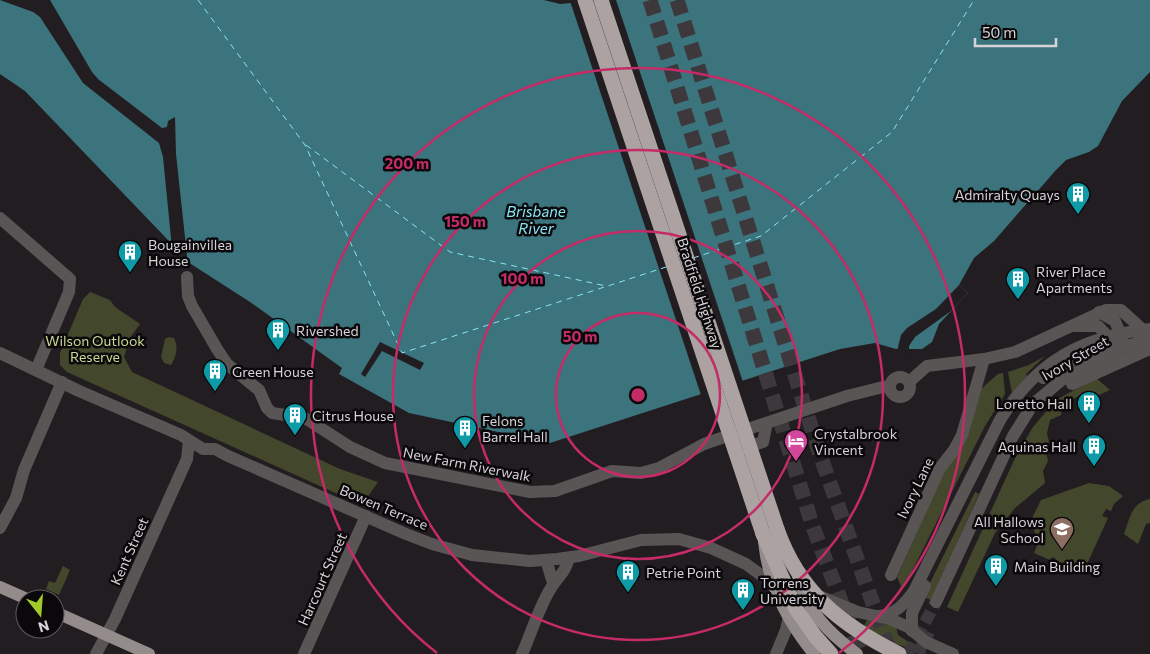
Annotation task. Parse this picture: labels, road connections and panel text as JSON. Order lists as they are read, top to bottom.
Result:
{
  "streets": {
    "highway": ["Bradfield Highway"],
    "street": [
      "Ivory Street",
      "New Farm Riverwalk",
      "Ivory Lane",
      "Bowen Terrace",
      "Kent Street",
      "Harcourt Street"
    ]
  },
  "crossings": [
    ["New Farm Riverwalk", "Ivory Lane"],
    ["Bowen Terrace", "Kent Street"],
    ["Bowen Terrace", "Harcourt Street"]
  ],
  "water": ["Brisbane River"],
  "parks": ["Wilson Outlook Reserve"],
  "places": {
    "building": [
      "Admiralty Quays",
      "Bougainvillea House",
      "River Place Apartments",
      "Rivershed",
      "Green House",
      "Loretto Hall",
      "Citrus House",
      "Felons Barrel Hall",
      "Aquinas Hall",
      "Main Building",
      "Petrie Point",
      "Torrens University"
    ],
    "hotel": ["Crystalbrook Vincent"],
    "school or university": ["All Hallows School"]
  },
  "scale_bar": "50 m",
  "north": "bottom",
  "rings": [
    "200 m",
    "150 m",
    "100 m",
    "50 m"
  ]
}
